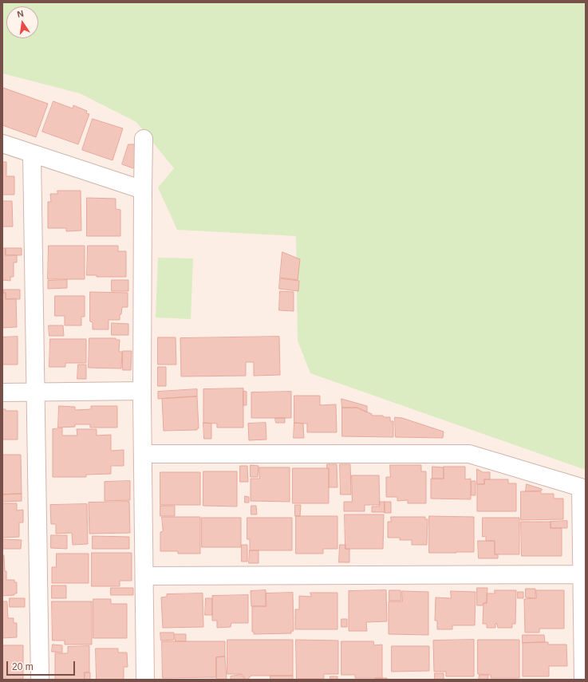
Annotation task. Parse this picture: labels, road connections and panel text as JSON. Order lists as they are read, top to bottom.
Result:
{
  "scale_bar": "20 m",
  "north": "top"
}
